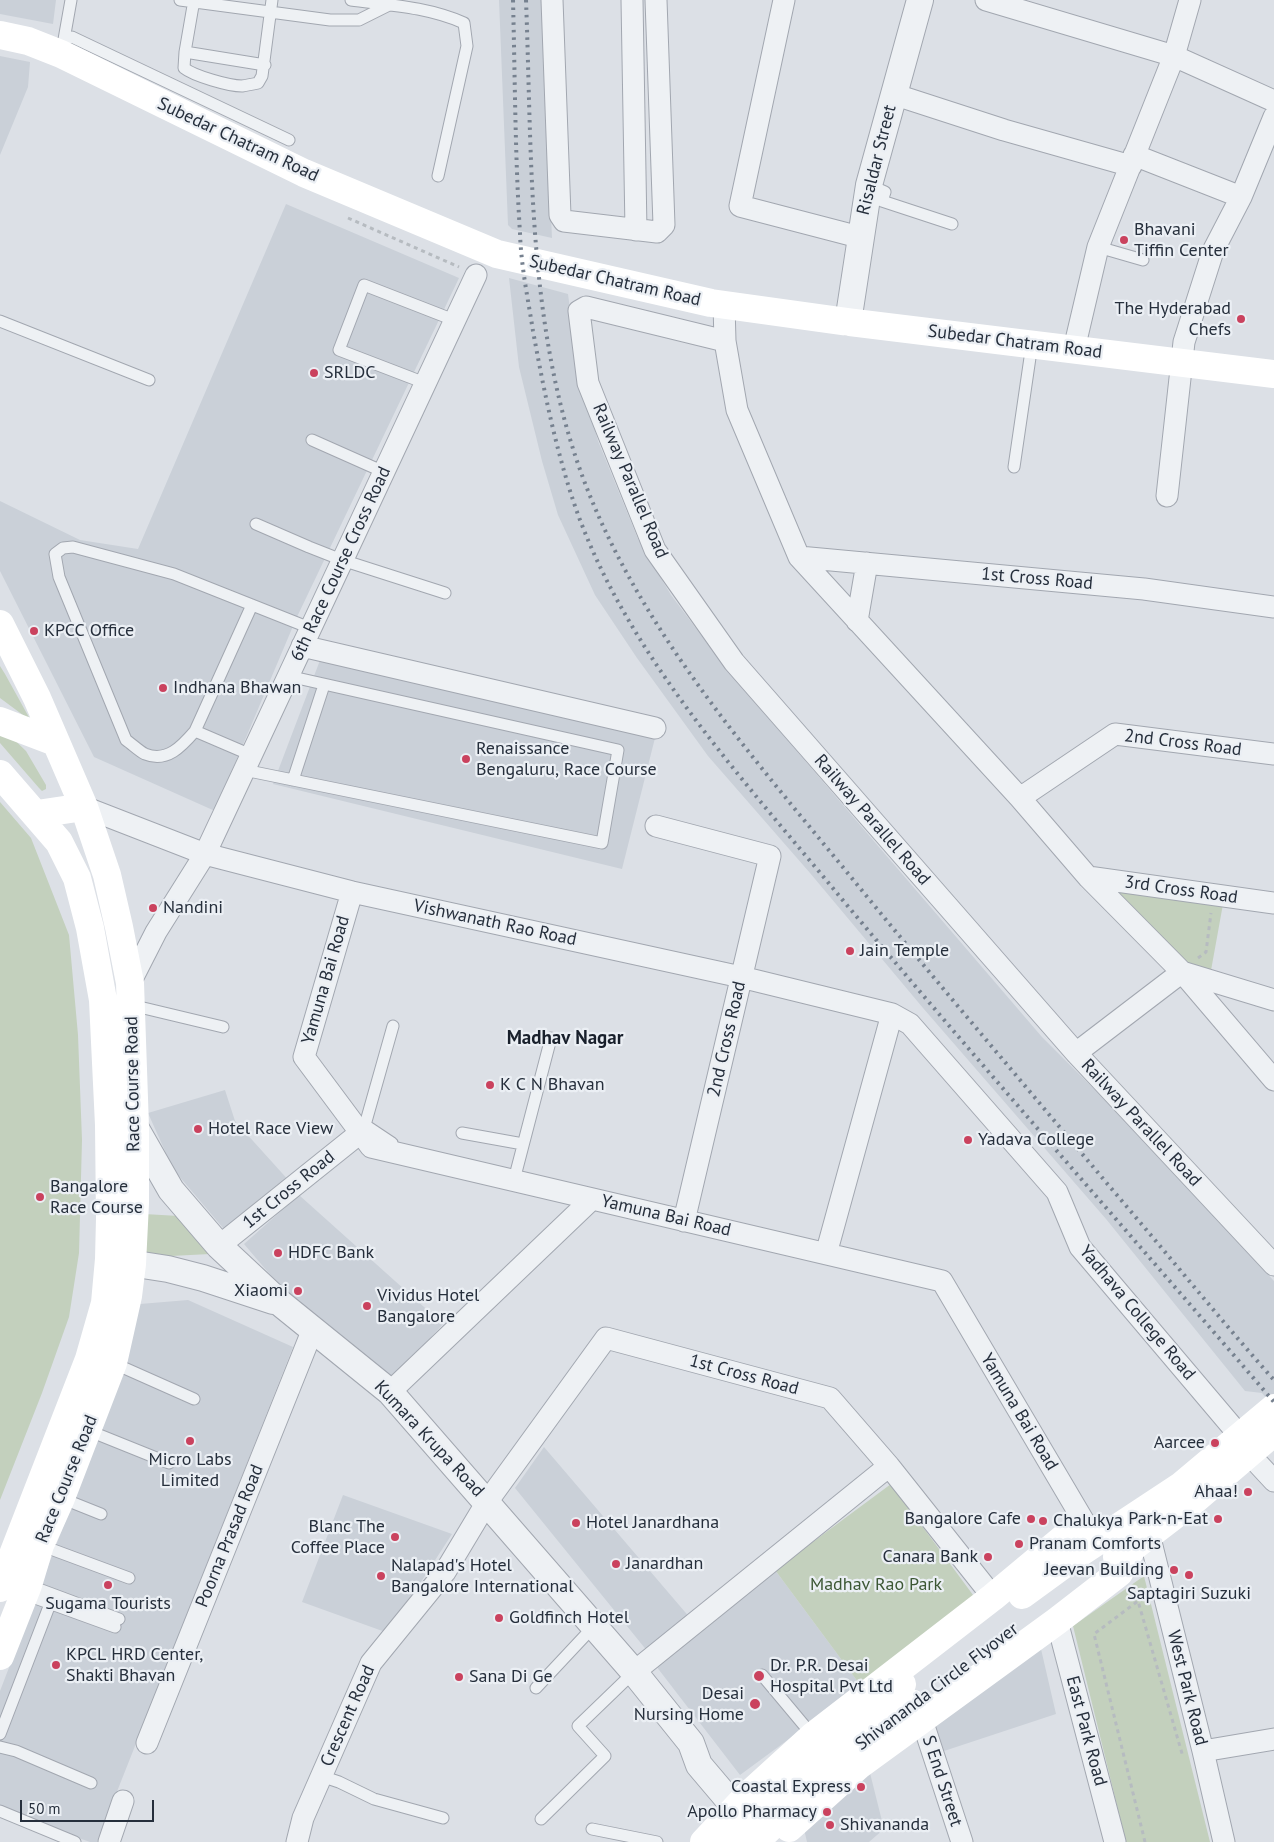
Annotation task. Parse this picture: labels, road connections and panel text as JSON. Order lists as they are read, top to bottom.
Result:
{
  "streets": {
    "main road": ["Subedar Chatram Road", "Race Course Road", "Shivananda Circle Flyover"],
    "street": [
      "Risaldar Street",
      "Railway Parallel Road",
      "6th Race Course Cross Road",
      "1st Cross Road",
      "2nd Cross Road",
      "3rd Cross Road",
      "Vishwanath Rao Road",
      "Yamuna Bai Road",
      "Yadhava College Road",
      "Kumara Krupa Road",
      "Poorna Prasad Road",
      "West Park Road",
      "Crescent Road",
      "East Park Road",
      "S End Street"
    ]
  },
  "crossings": [
    ["Subedar Chatram Road", "Risaldar Street"],
    ["6th Race Course Cross Road", "Vishwanath Rao Road"],
    ["6th Race Course Cross Road", "Race Course Road"],
    ["1st Cross Road", "Yamuna Bai Road"],
    ["1st Cross Road", "Kumara Krupa Road"],
    ["1st Cross Road", "Crescent Road"],
    ["2nd Cross Road", "Vishwanath Rao Road"],
    ["2nd Cross Road", "Yamuna Bai Road"],
    ["Vishwanath Rao Road", "Yamuna Bai Road"],
    ["Vishwanath Rao Road", "Race Course Road"],
    ["Vishwanath Rao Road", "Yadhava College Road"],
    ["Yamuna Bai Road", "Shivananda Circle Flyover"],
    ["Race Course Road", "Kumara Krupa Road"],
    ["Yadhava College Road", "Shivananda Circle Flyover"],
    ["Kumara Krupa Road", "Poorna Prasad Road"],
    ["Kumara Krupa Road", "Crescent Road"],
    ["Shivananda Circle Flyover", "West Park Road"],
    ["Shivananda Circle Flyover", "S End Street"]
  ],
  "districts": ["Madhav Nagar"],
  "parks": ["Madhav Rao Park"],
  "places": [
    "Bhavani Tiffin Center",
    "The Hyderabad Chefs",
    "SRLDC",
    "KPCC Office",
    "Indhana Bhawan",
    "Renaissance Bengaluru, Race Course",
    "Nandini",
    "Jain Temple",
    "K C N Bhavan",
    "Hotel Race View",
    "Yadava College",
    "Bangalore Race Course",
    "HDFC Bank",
    "Xiaomi",
    "Vividus Hotel Bangalore",
    "Micro Labs Limited",
    "Aarcee",
    "Ahaa!",
    "Bangalore Cafe",
    "Park-n-Eat",
    "Chalukya",
    "Hotel Janardhana",
    "Blanc The Coffee Place",
    "Pranam Comforts",
    "Canara Bank",
    "Janardhan",
    "Jeevan Building",
    "Saptagiri Suzuki",
    "Nalapad's Hotel Bangalore International",
    "Sugama Tourists",
    "Goldfinch Hotel",
    "KPCL HRD Center, Shakti Bhavan",
    "Dr. P.R. Desai Hospital Pvt Ltd",
    "Sana Di Ge",
    "Desai Nursing Home",
    "Coastal Express",
    "Apollo Pharmacy",
    "Shivananda"
  ],
  "scale_bar": "50 m"
}
